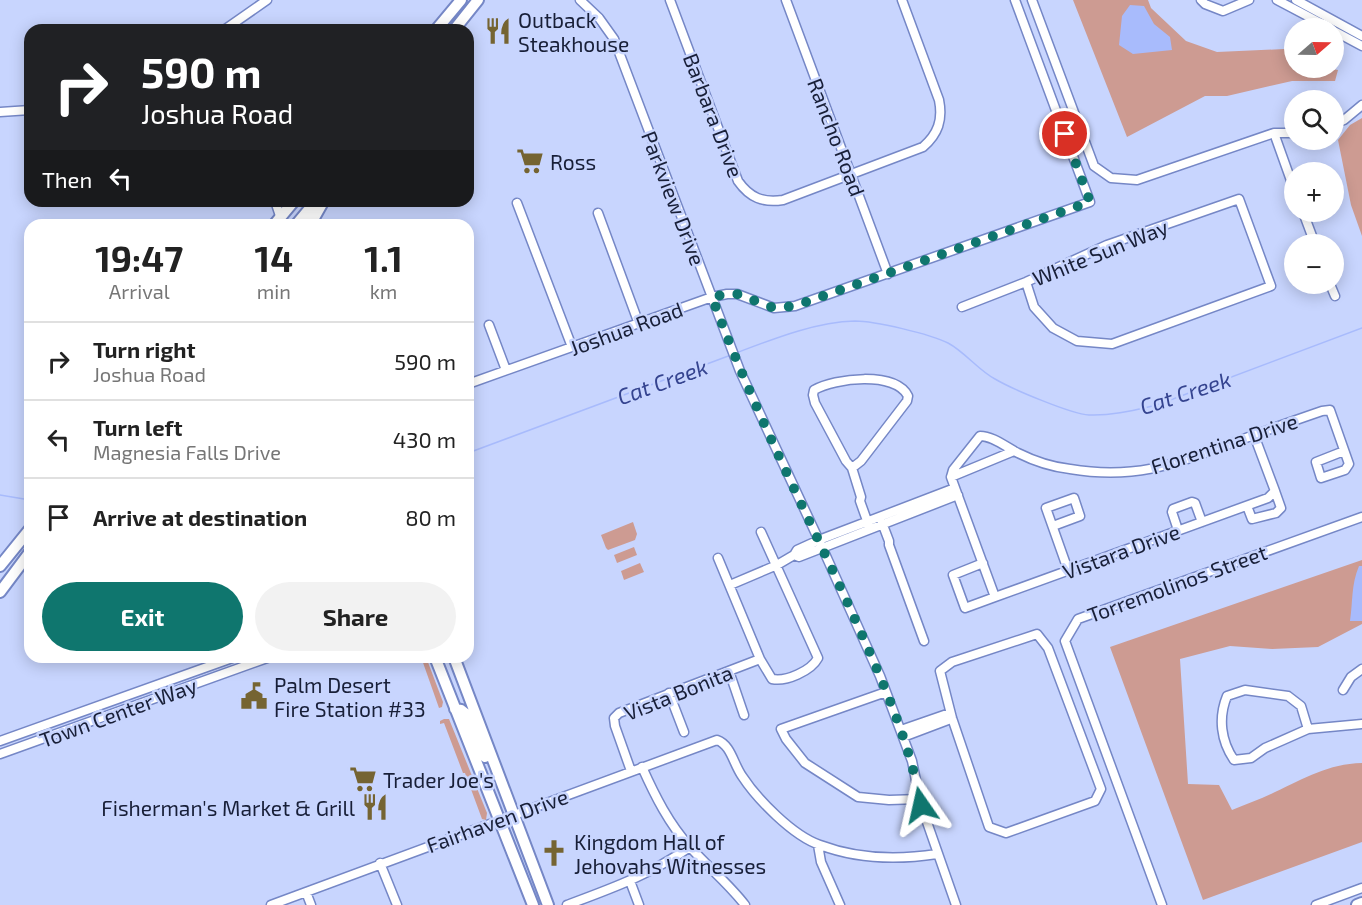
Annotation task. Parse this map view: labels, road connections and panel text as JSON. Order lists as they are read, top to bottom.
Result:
{
  "streets": {
    "street": [
      "Barbara Drive",
      "Rancho Road",
      "Parkview Drive",
      "White Sun Way",
      "Joshua Road",
      "Florentina Drive",
      "Vistara Drive",
      "Torremolinos Street",
      "Vista Bonita",
      "Town Center Way",
      "Fairhaven Drive"
    ]
  },
  "crossings": [
    ["Barbara Drive", "Rancho Road"],
    ["Rancho Road", "Joshua Road"],
    ["Parkview Drive", "Joshua Road"],
    ["Vista Bonita", "Fairhaven Drive"]
  ],
  "water": ["Cat Creek"],
  "places": {
    "restaurant": ["Outback Steakhouse", "Fisherman's Market & Grill"],
    "supermarket": ["Ross", "Trader Joe's"],
    "public building": ["Palm Desert Fire Station #33"],
    "church": ["Kingdom Hall of Jehovahs Witnesses"]
  },
  "north": "right",
  "page": {
    "map_buttons": ["+", "−"],
    "turn": ["590 m", "Joshua Road"],
    "then": "Then",
    "eta": [
      "19:47",
      "Arrival",
      "14",
      "min",
      "1.1",
      "km"
    ],
    "list": [
      {
        "name": "Turn right",
        "note": "Joshua Road",
        "value": "590 m"
      },
      {
        "name": "Turn left",
        "note": "Magnesia Falls Drive",
        "value": "430 m"
      },
      {
        "name": "Arrive at destination",
        "value": "80 m"
      }
    ],
    "buttons": ["Exit", "Share"]
  }
}
